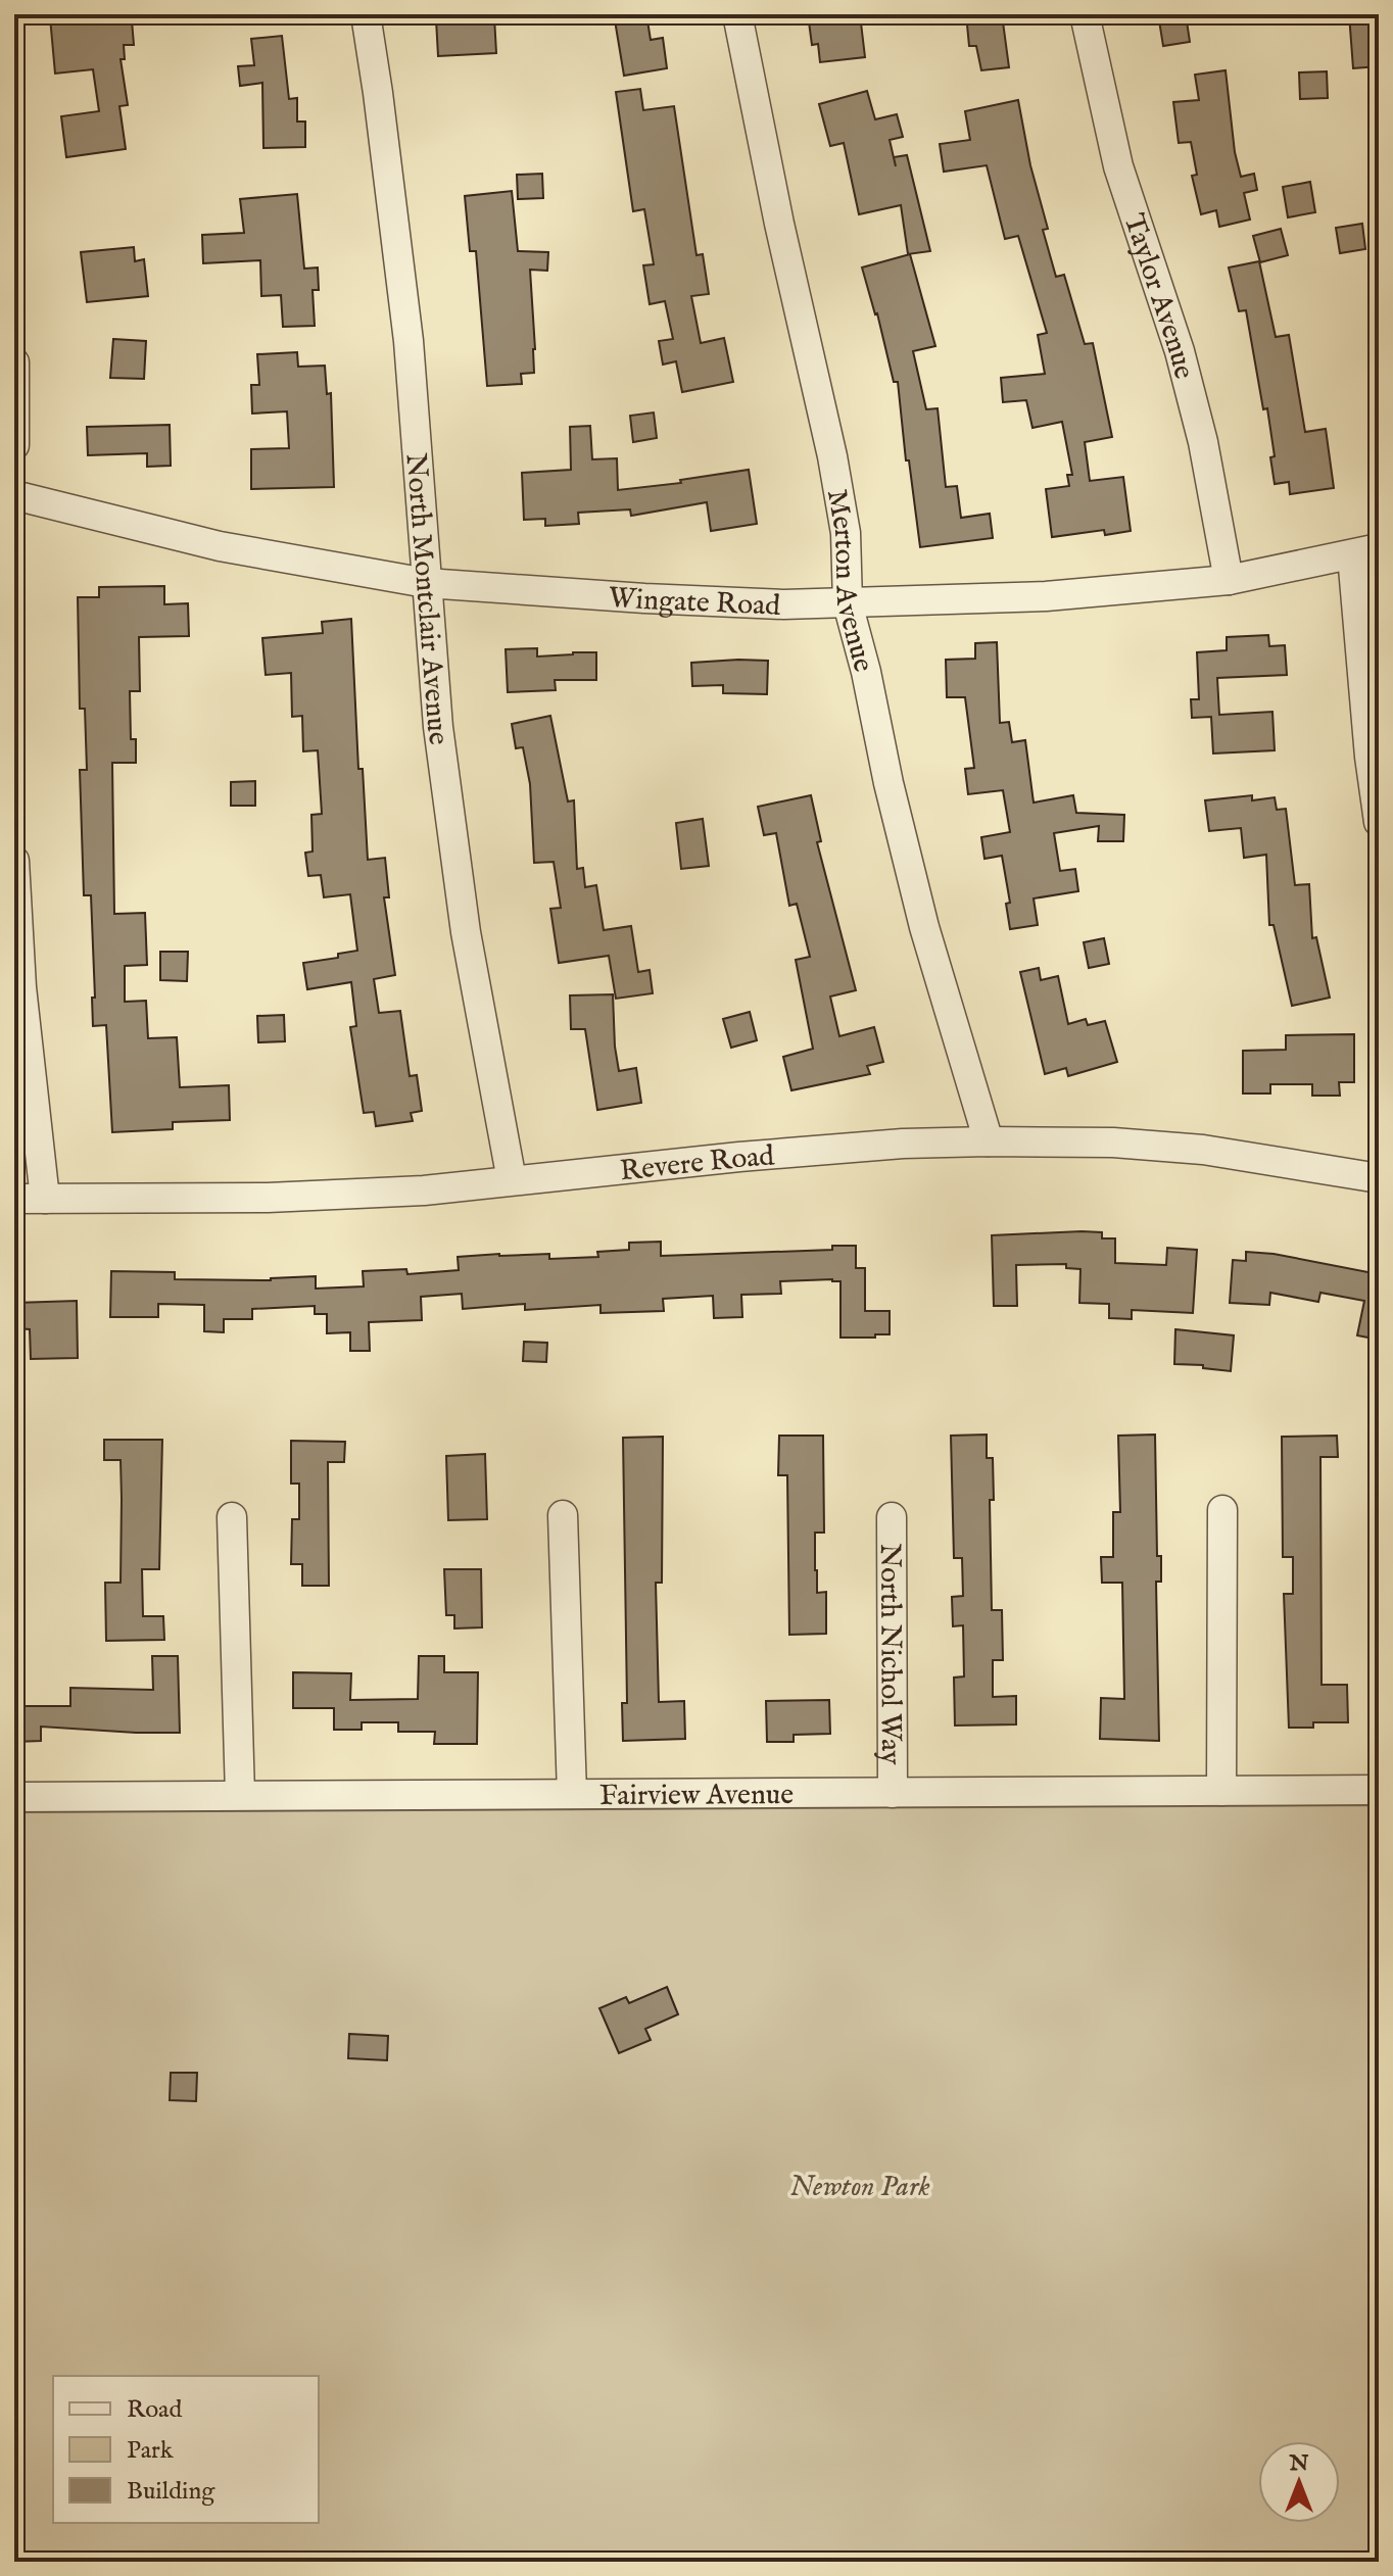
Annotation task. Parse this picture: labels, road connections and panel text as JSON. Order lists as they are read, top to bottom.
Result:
{
  "streets": {
    "street": [
      "Taylor Avenue",
      "Merton Avenue",
      "North Montclair Avenue",
      "Wingate Road",
      "Revere Road",
      "North Nichol Way",
      "Fairview Avenue"
    ]
  },
  "crossings": [
    ["Taylor Avenue", "Wingate Road"],
    ["Merton Avenue", "Wingate Road"],
    ["Merton Avenue", "Revere Road"],
    ["North Montclair Avenue", "Wingate Road"],
    ["North Montclair Avenue", "Revere Road"],
    ["North Nichol Way", "Fairview Avenue"]
  ],
  "parks": ["Newton Park"],
  "legend": ["Road", "Park", "Building"],
  "north": "top"
}
